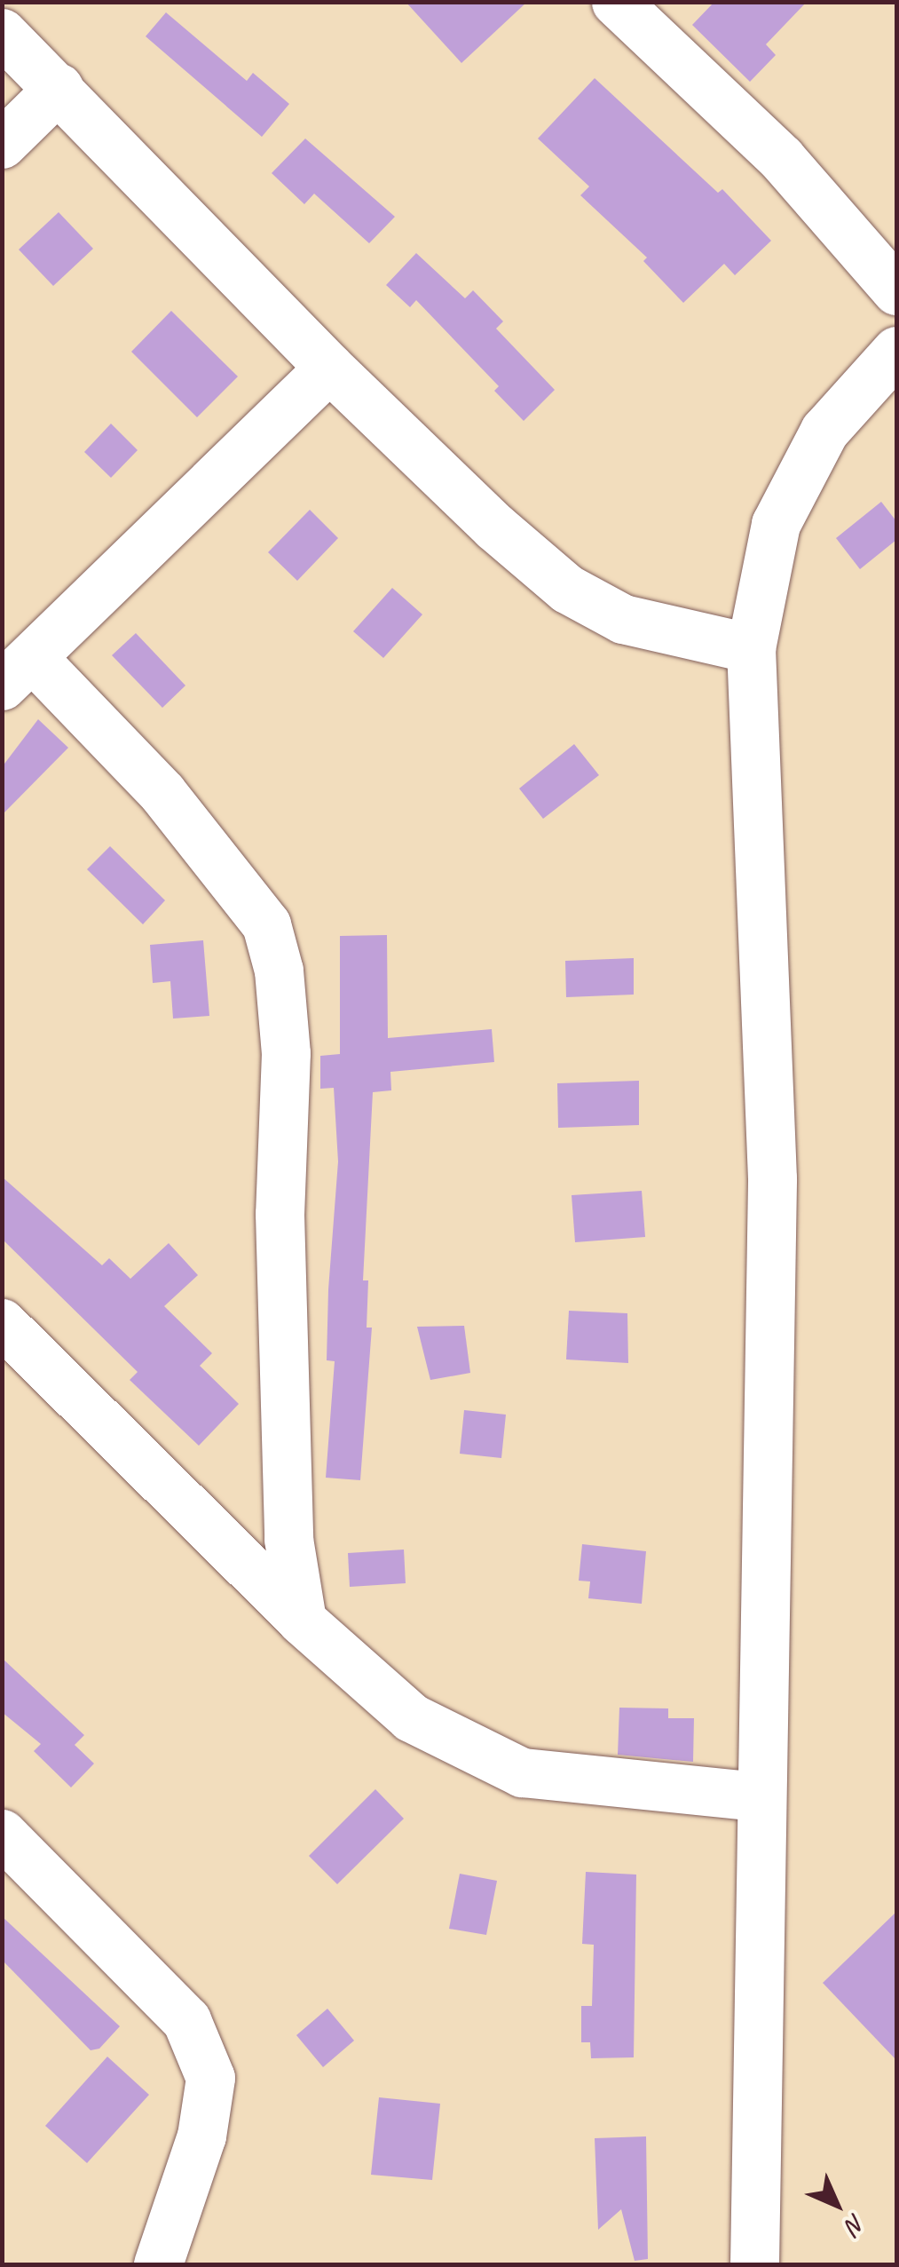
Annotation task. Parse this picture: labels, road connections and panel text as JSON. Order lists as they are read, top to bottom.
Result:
{
  "north": "bottom right"
}
